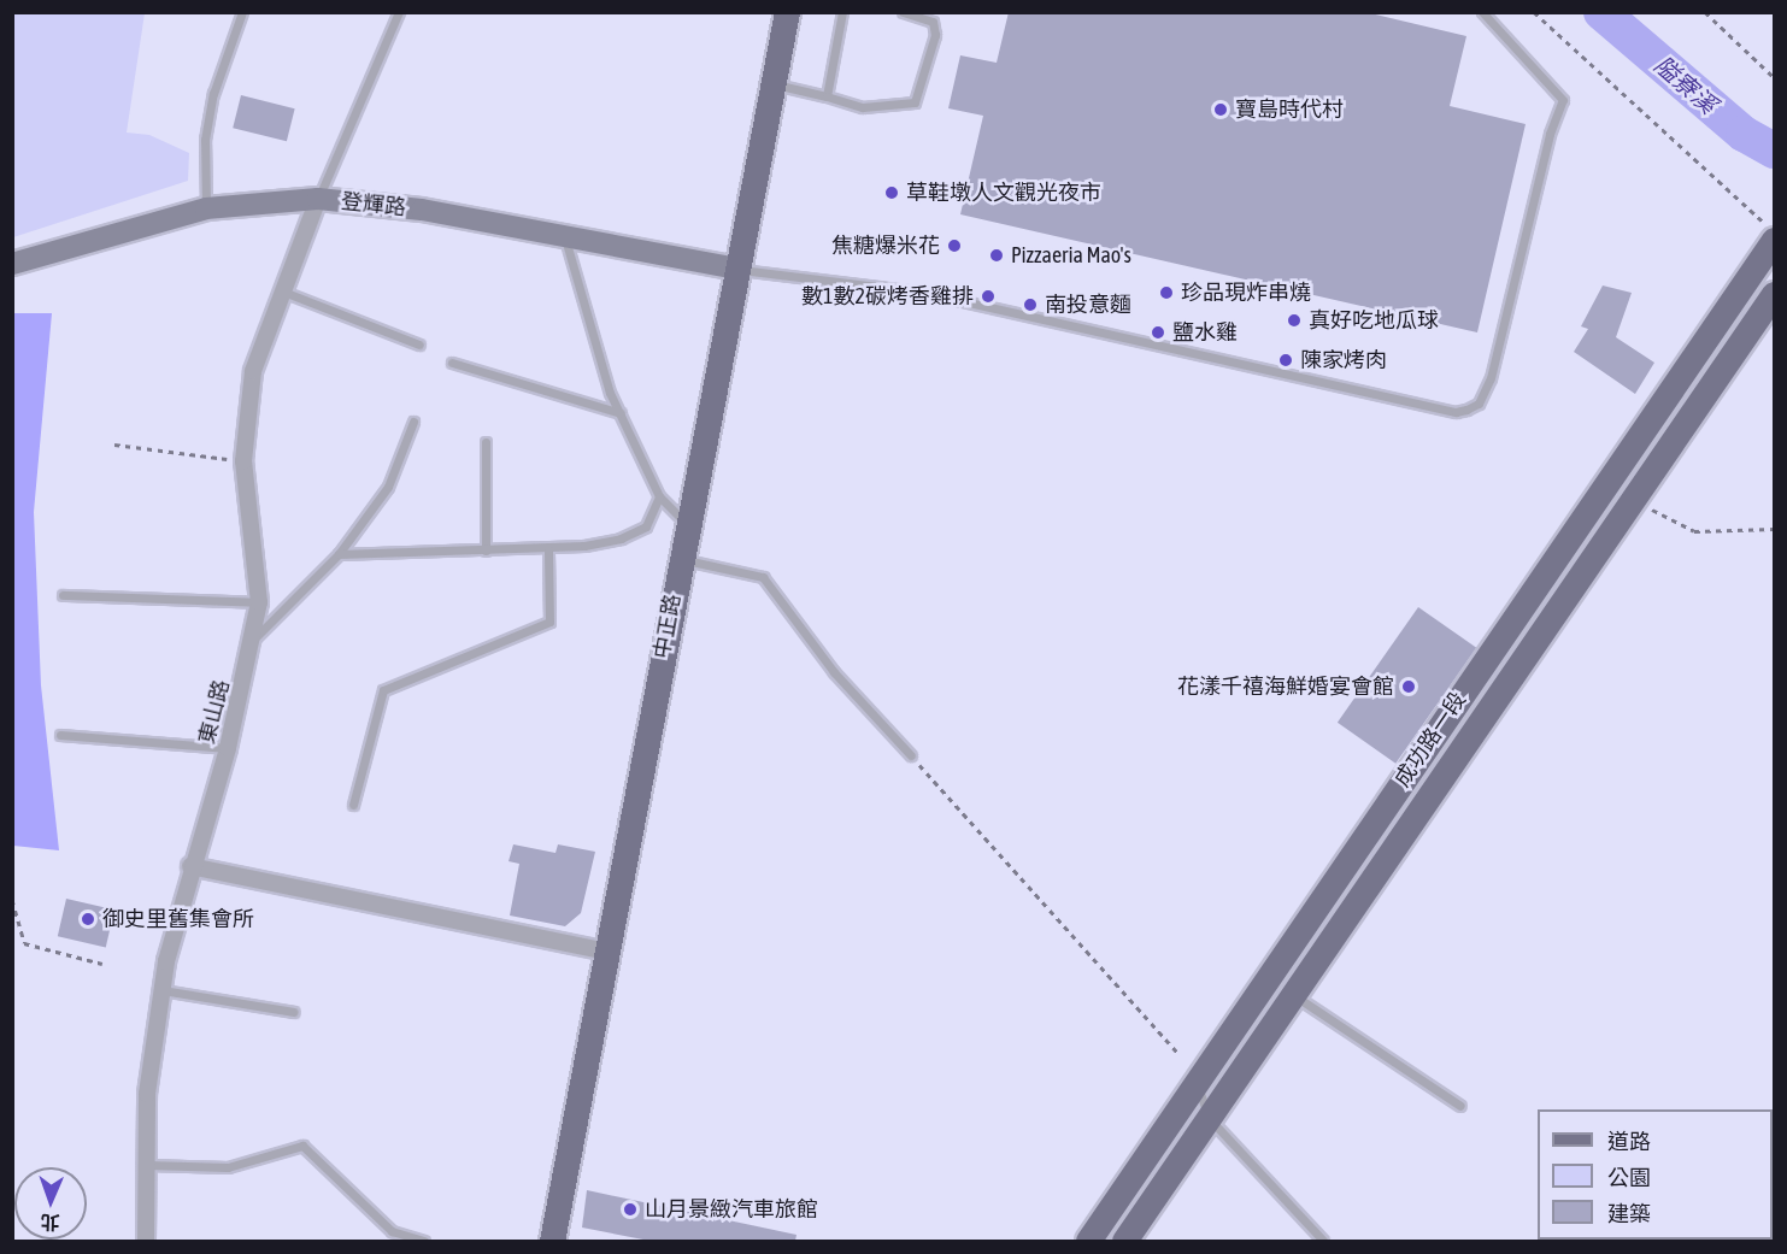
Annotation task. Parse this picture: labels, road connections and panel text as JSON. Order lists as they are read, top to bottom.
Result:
{
  "streets": {
    "main road": ["中正路", "成功路一段"],
    "street": ["登輝路", "東山路"]
  },
  "crossings": [
    ["登輝路", "中正路"],
    ["登輝路", "東山路"]
  ],
  "water": ["隘寮溪"],
  "places": [
    "寶島時代村",
    "草鞋墩人文觀光夜市",
    "焦糖爆米花",
    "Pizzaeria Mao's",
    "珍品現炸串燒",
    "數1數2碳烤香雞排",
    "南投意麵",
    "真好吃地瓜球",
    "鹽水雞",
    "陳家烤肉",
    "花漾千禧海鮮婚宴會館",
    "御史里舊集會所",
    "山月景緻汽車旅館"
  ],
  "legend": ["道路", "公園", "建築"],
  "north": "bottom"
}
